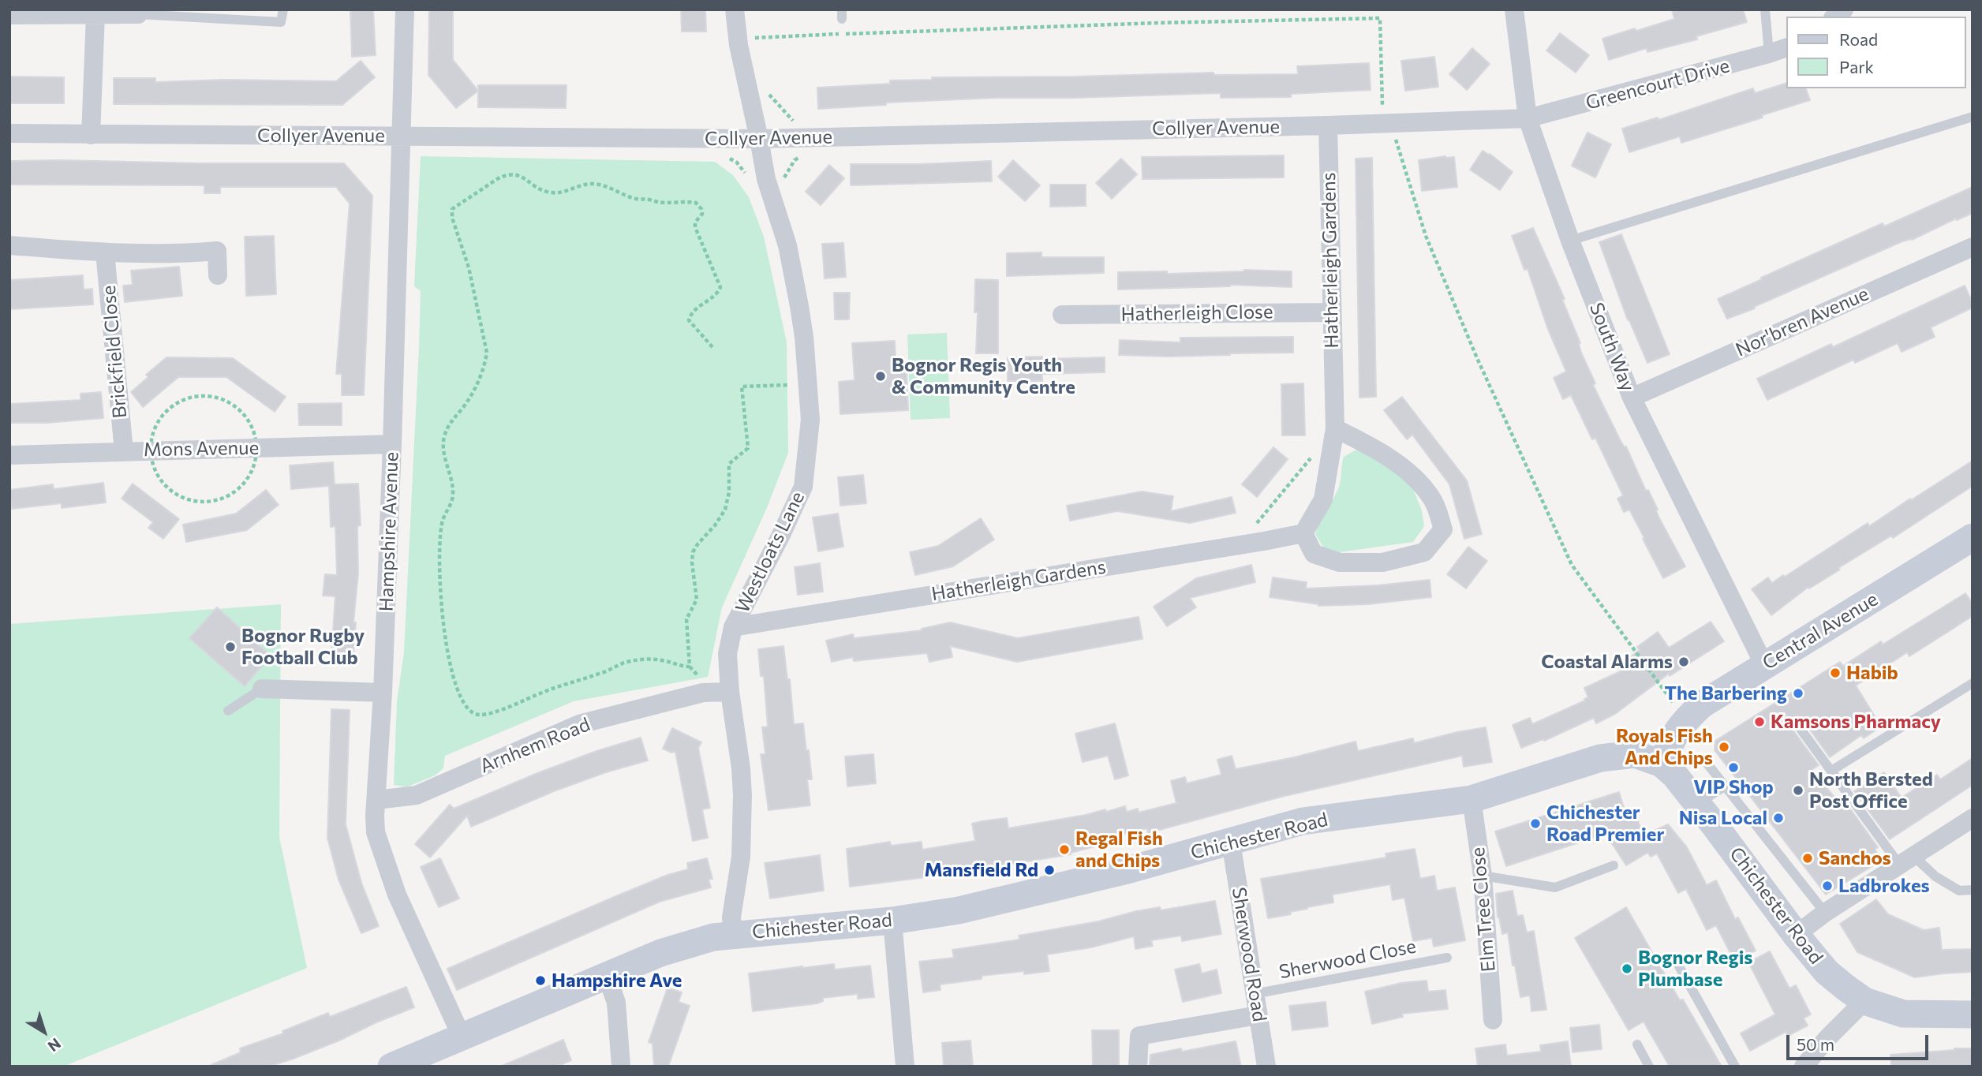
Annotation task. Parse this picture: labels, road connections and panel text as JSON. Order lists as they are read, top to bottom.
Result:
{
  "streets": {
    "main road": ["Central Avenue", "Chichester Road"],
    "street": [
      "Greencourt Drive",
      "Collyer Avenue",
      "Hatherleigh Gardens",
      "Hatherleigh Close",
      "Nor'bren Avenue",
      "South Way",
      "Brickfield Close",
      "Mons Avenue",
      "Hampshire Avenue",
      "Westloats Lane",
      "Arnhem Road",
      "Elm Tree Close",
      "Sherwood Road"
    ],
    "lane": ["Sherwood Close"]
  },
  "crossings": [
    ["Greencourt Drive", "Collyer Avenue"],
    ["Greencourt Drive", "South Way"],
    ["Collyer Avenue", "Hatherleigh Gardens"],
    ["Collyer Avenue", "South Way"],
    ["Collyer Avenue", "Hampshire Avenue"],
    ["Collyer Avenue", "Westloats Lane"],
    ["Hatherleigh Gardens", "Hatherleigh Close"],
    ["Hatherleigh Gardens", "Westloats Lane"],
    ["Nor'bren Avenue", "South Way"],
    ["South Way", "Central Avenue"],
    ["Brickfield Close", "Mons Avenue"],
    ["Mons Avenue", "Hampshire Avenue"],
    ["Hampshire Avenue", "Arnhem Road"],
    ["Hampshire Avenue", "Chichester Road"],
    ["Westloats Lane", "Arnhem Road"],
    ["Westloats Lane", "Chichester Road"],
    ["Central Avenue", "Chichester Road"],
    ["Chichester Road", "Elm Tree Close"],
    ["Chichester Road", "Sherwood Road"],
    ["Sherwood Road", "Sherwood Close"]
  ],
  "places": [
    "Bognor Regis Youth & Community Centre",
    "Bognor Rugby Football Club",
    "Coastal Alarms",
    "Habib",
    "The Barbering",
    "Kamsons Pharmacy",
    "Royals Fish And Chips",
    "VIP Shop",
    "North Bersted Post Office",
    "Nisa Local",
    "Chichester Road Premier",
    "Regal Fish and Chips",
    "Sanchos",
    "Mansfield Rd",
    "Ladbrokes",
    "Bognor Regis Plumbase",
    "Hampshire Ave"
  ],
  "legend": ["Road", "Park"],
  "scale_bar": "50 m",
  "north": "bottom right"
}
